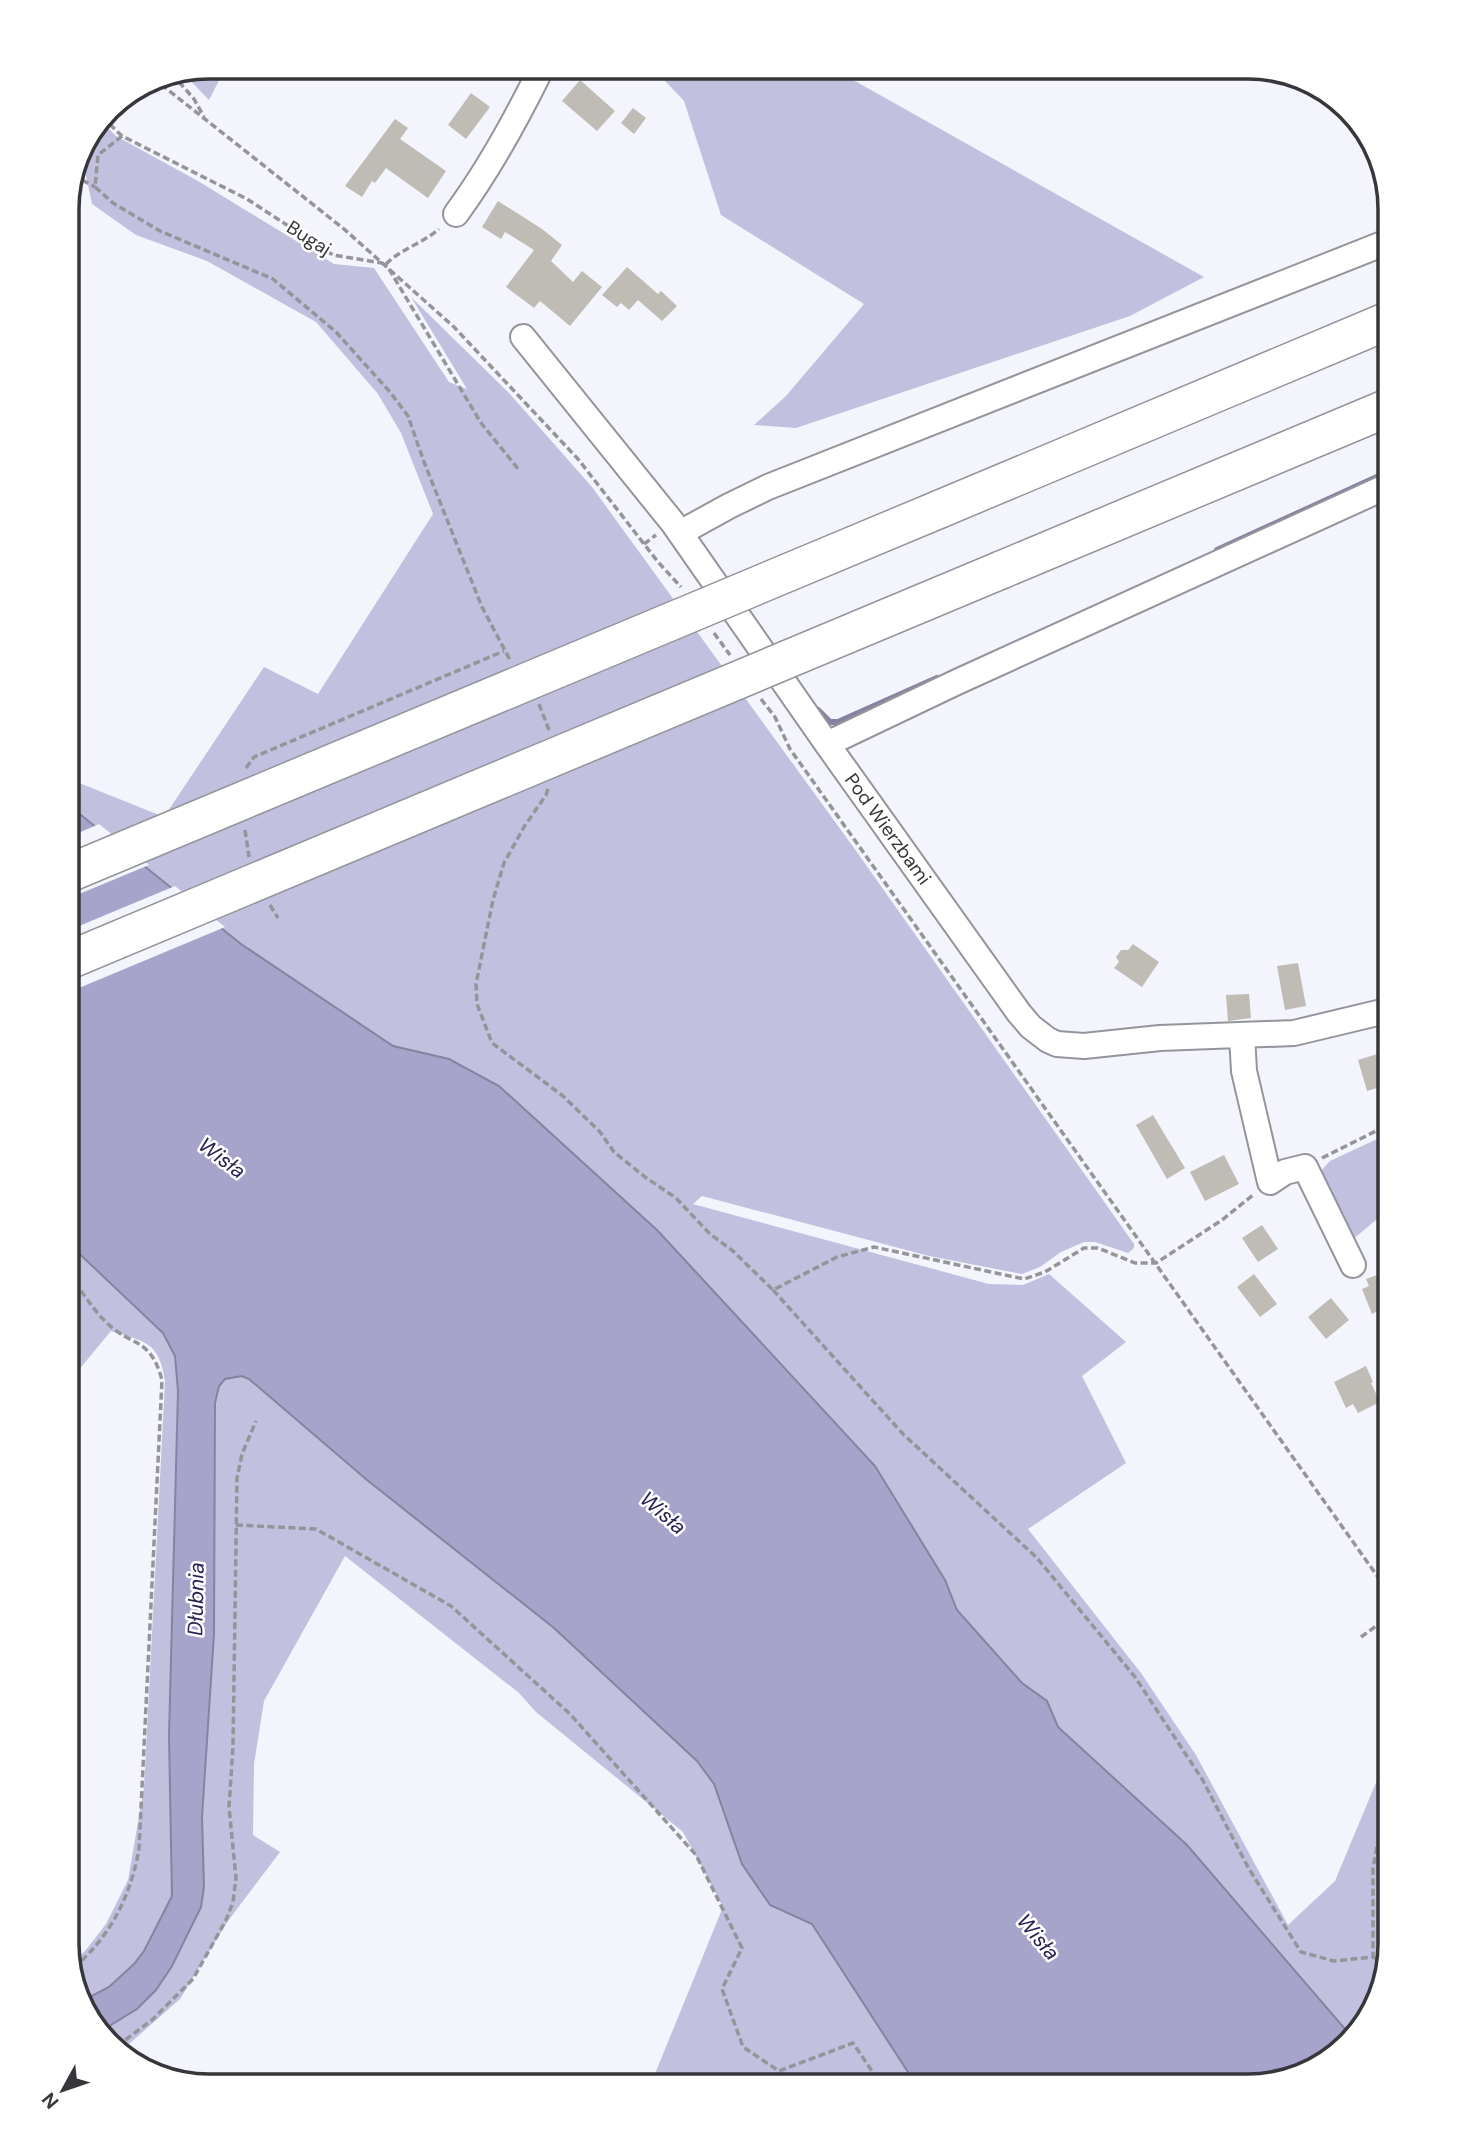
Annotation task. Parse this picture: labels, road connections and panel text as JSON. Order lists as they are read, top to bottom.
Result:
{
  "streets": {
    "street": ["Pod Wierzbami"],
    "path": ["Bugaj"]
  },
  "water": ["Wisła", "Dłubnia"],
  "north": "bottom left"
}
